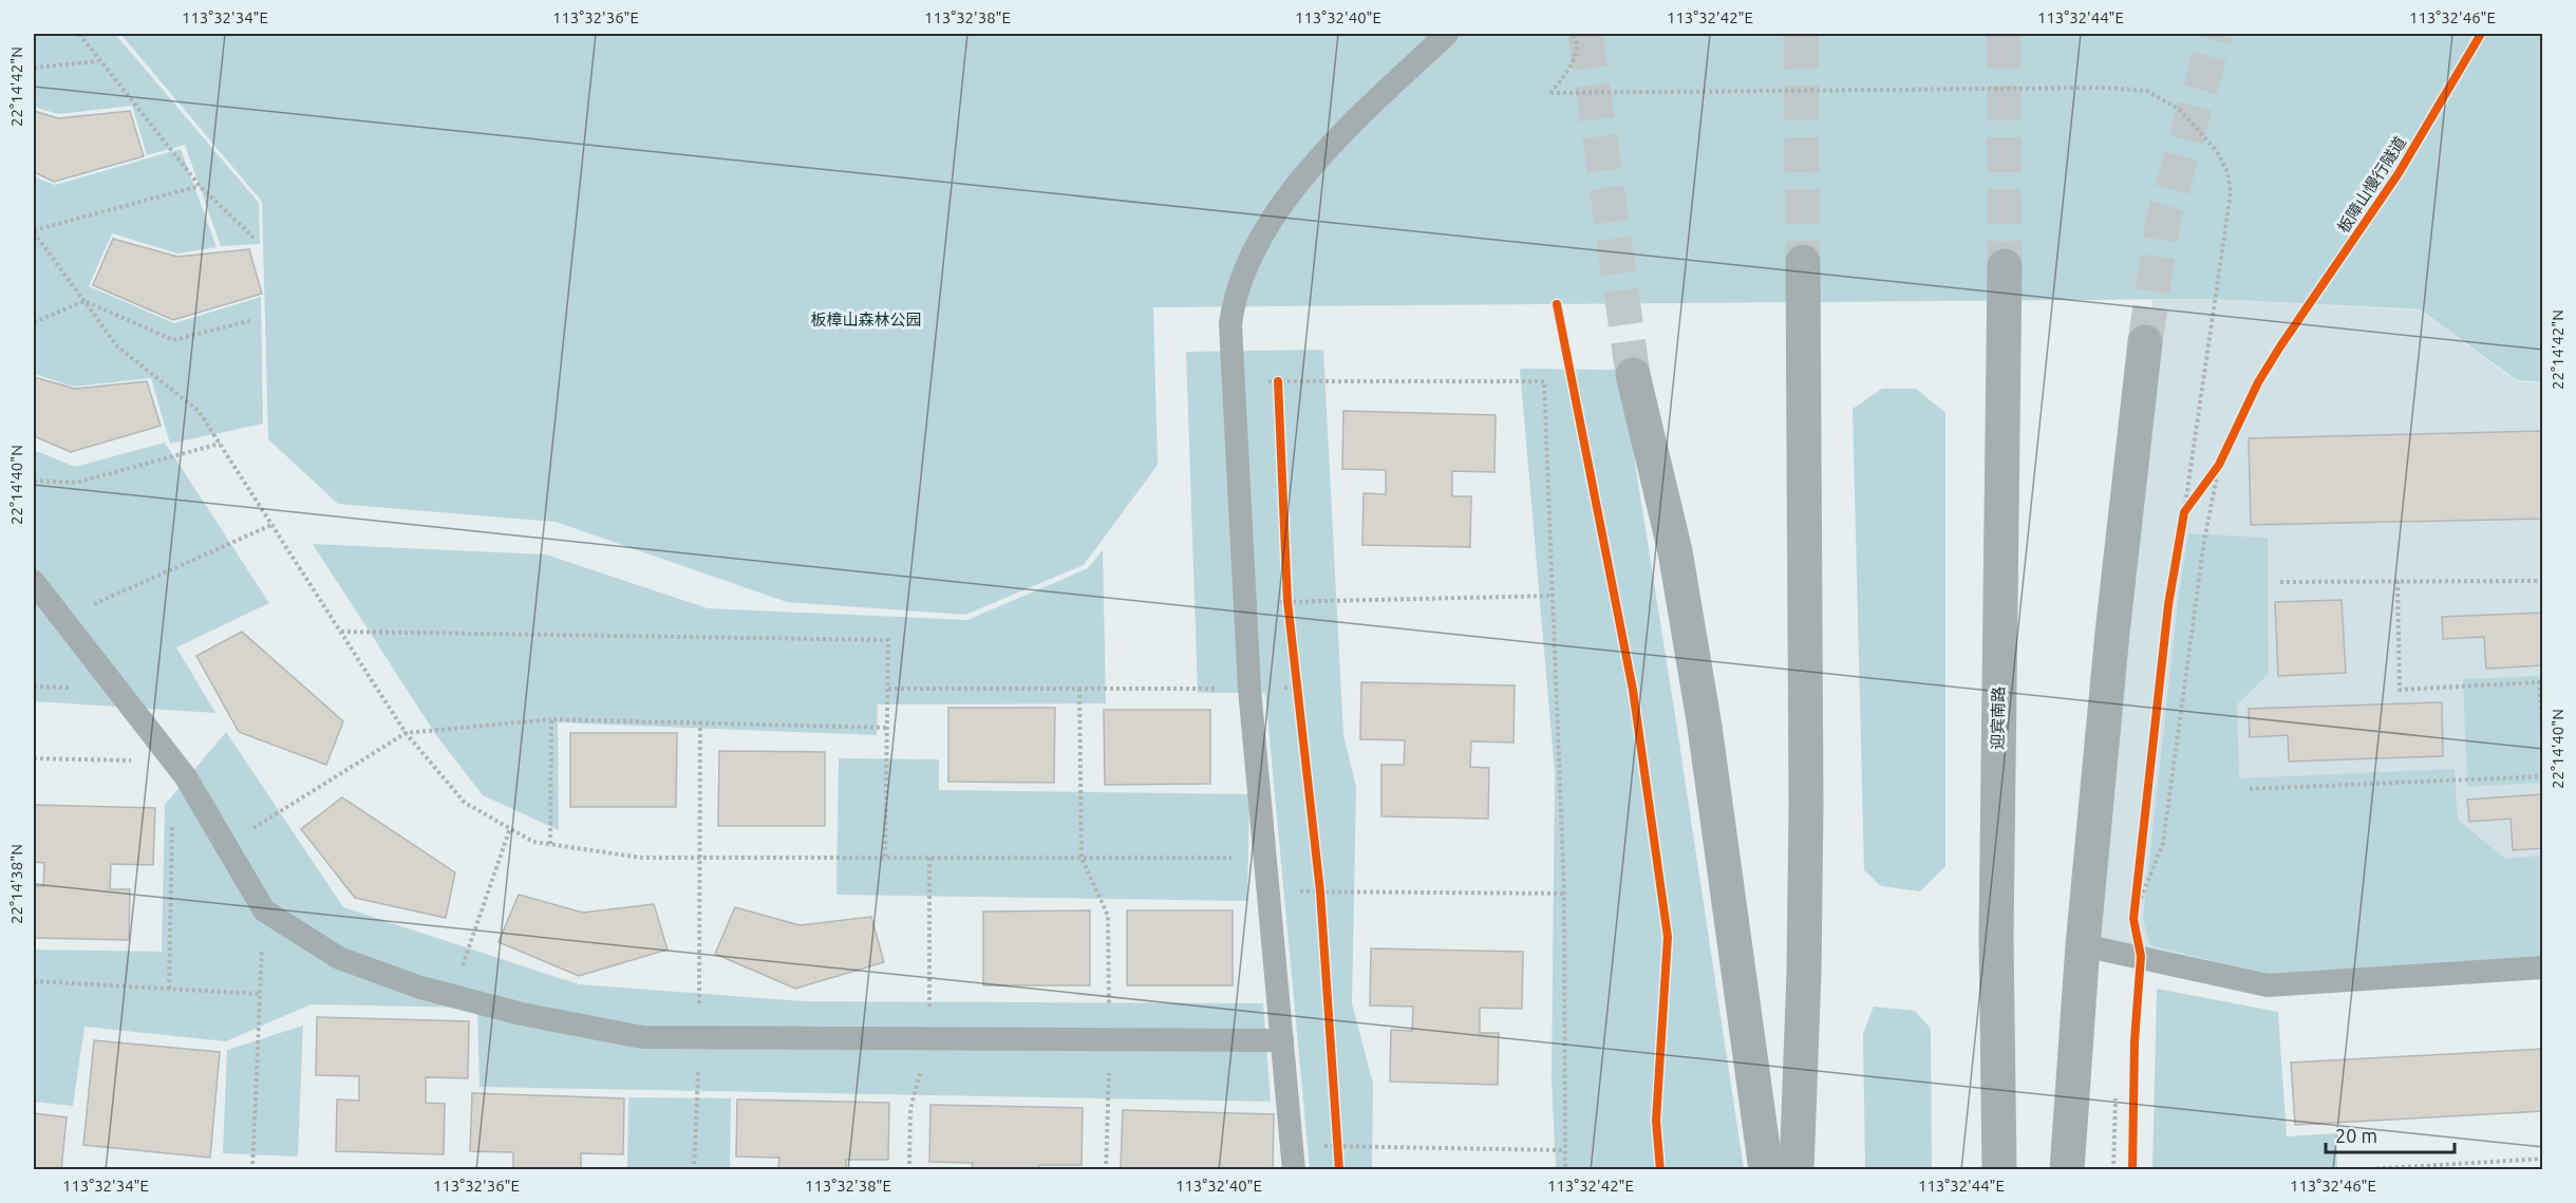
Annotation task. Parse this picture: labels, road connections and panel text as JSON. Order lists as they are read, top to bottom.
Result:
{
  "streets": {
    "main road": ["迎宾南路"],
    "cycle path": ["板障山慢行隧道"]
  },
  "parks": ["板樟山森林公园"],
  "scale_bar": "20 m",
  "coordinates": [
    "113°32'34\"E",
    "113°32'36\"E",
    "113°32'38\"E",
    "113°32'40\"E",
    "113°32'42\"E",
    "113°32'44\"E",
    "113°32'46\"E",
    "22°14'42\"N",
    "22°14'40\"N",
    "22°14'38\"N"
  ]
}
